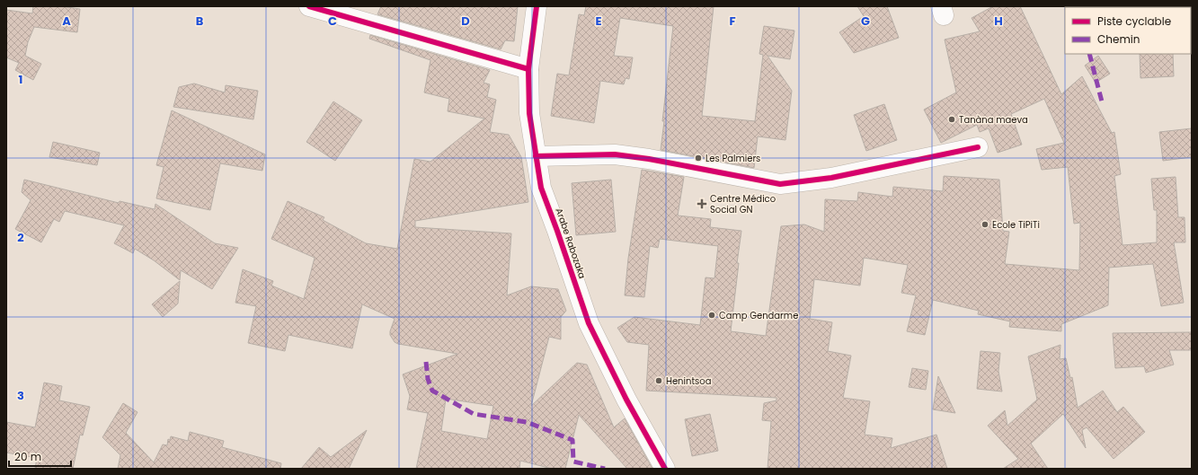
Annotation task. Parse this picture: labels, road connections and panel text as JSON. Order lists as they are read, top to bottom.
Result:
{
  "streets": {
    "street": ["Arabe Rabozaka"]
  },
  "places": {
    "other": [
      "Tanàna maeva",
      "Les Palmiers",
      "Ecole TiPiTi",
      "Camp Gendarme",
      "Henintsoa"
    ],
    "health": ["Centre Médico Social GN"]
  },
  "legend": ["Piste cyclable", "Chemin"],
  "scale_bar": "20 m",
  "grid": {
    "columns": [
      "A",
      "B",
      "C",
      "D",
      "E",
      "F",
      "G",
      "H"
    ],
    "rows": ["1", "2", "3"]
  }
}
